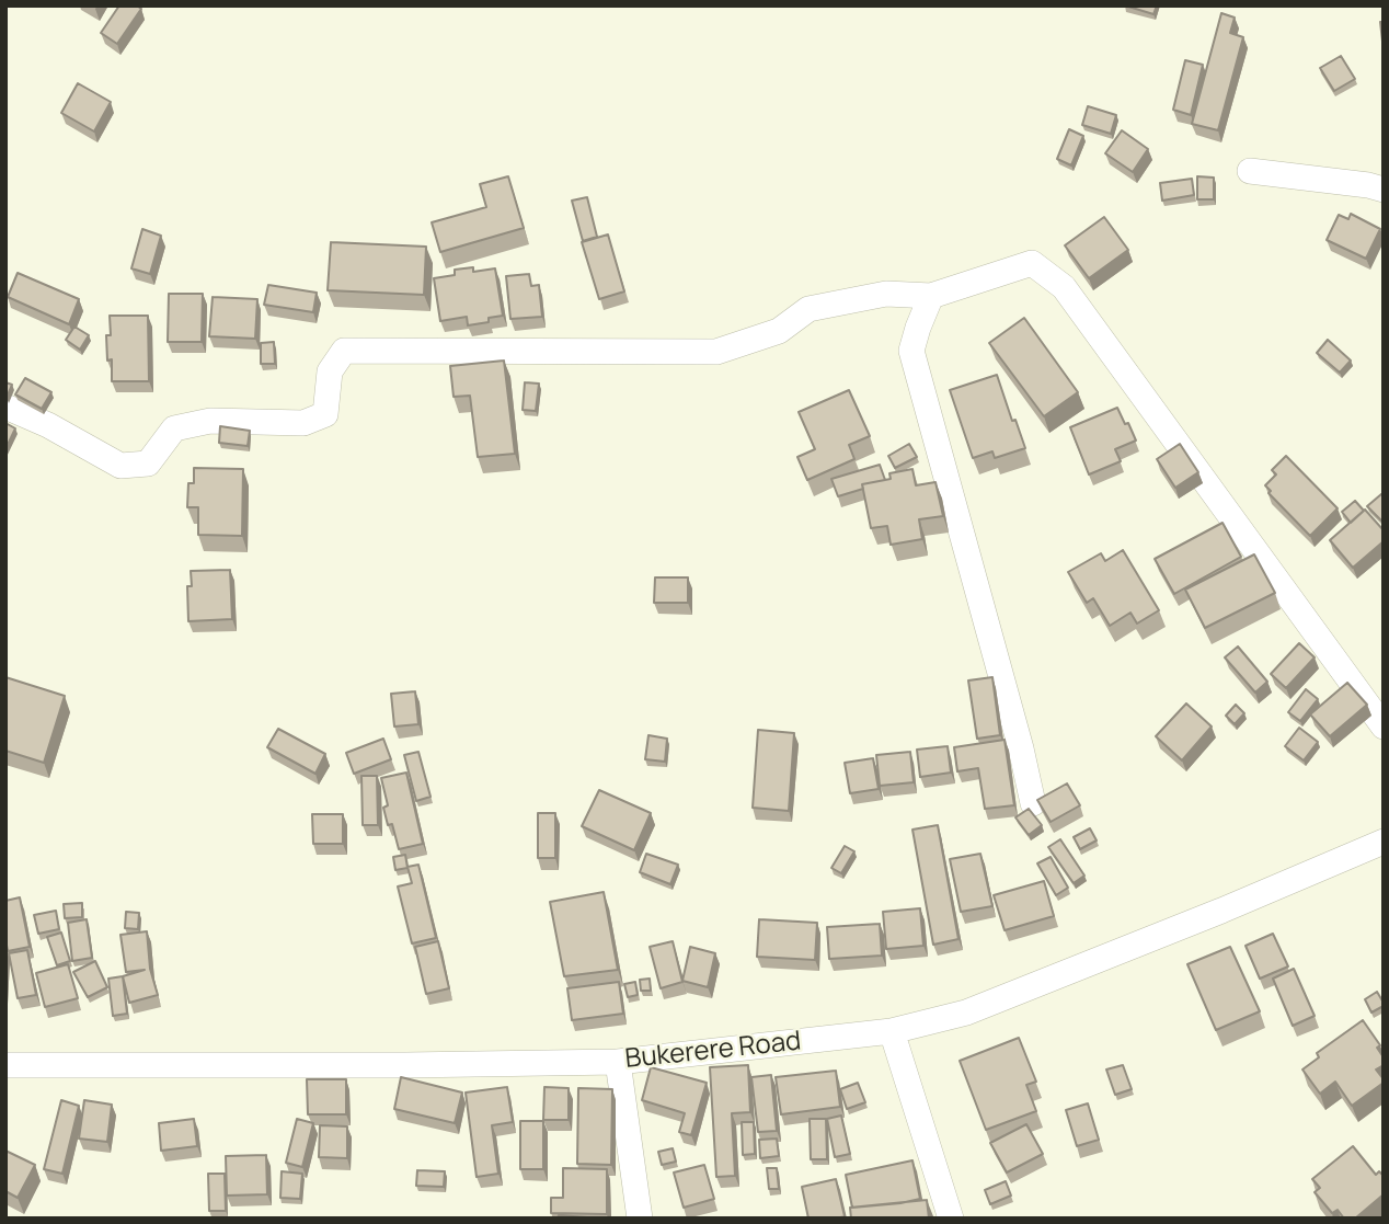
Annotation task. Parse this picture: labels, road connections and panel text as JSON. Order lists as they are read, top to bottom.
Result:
{
  "streets": {
    "street": ["Bukerere Road"]
  }
}
